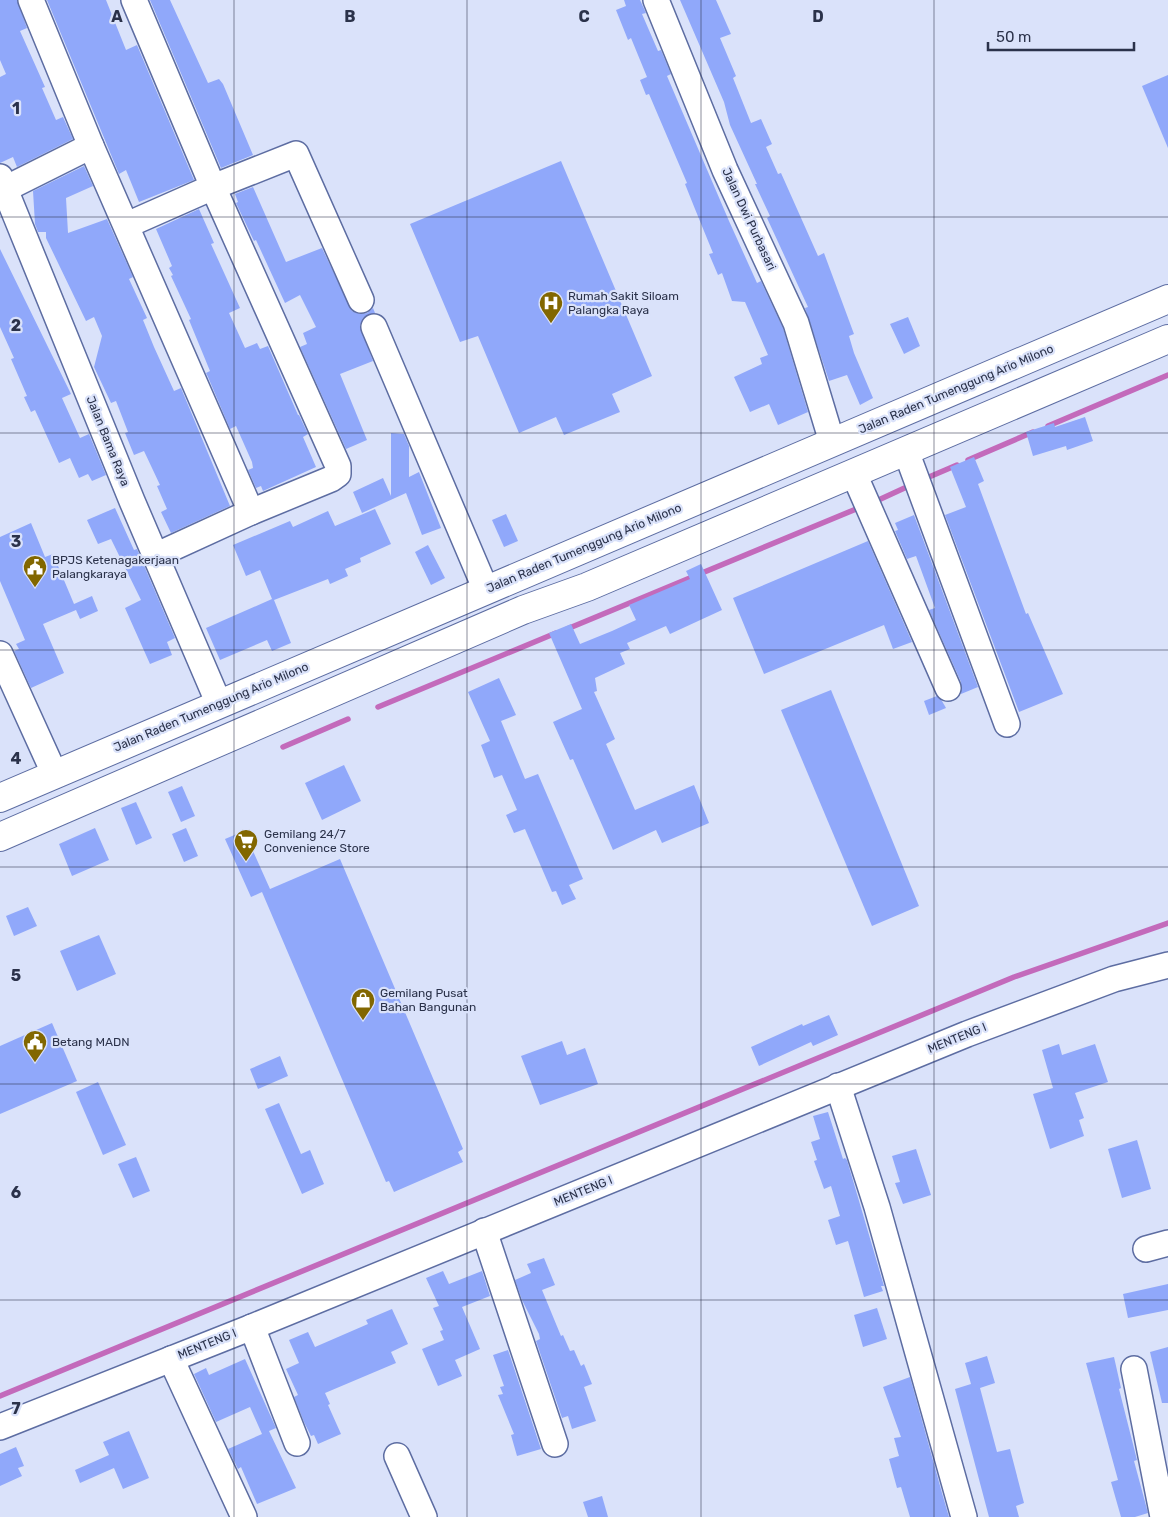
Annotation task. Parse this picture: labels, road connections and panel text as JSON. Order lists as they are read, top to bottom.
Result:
{
  "streets": {
    "highway": ["Jalan Raden Tumenggung Ario Milono"],
    "street": ["Jalan Dwi Purbasari", "Jalan Bama Raya", "MENTENG I"]
  },
  "crossings": [
    ["Jalan Dwi Purbasari", "Jalan Raden Tumenggung Ario Milono"],
    ["Jalan Raden Tumenggung Ario Milono", "Jalan Bama Raya"]
  ],
  "places": {
    "hospital": ["Rumah Sakit Siloam Palangka Raya"],
    "public building": ["BPJS Ketenagakerjaan Palangkaraya", "Betang MADN"],
    "supermarket": ["Gemilang 24/7 Convenience Store"],
    "shop": ["Gemilang Pusat Bahan Bangunan"]
  },
  "scale_bar": "50 m",
  "grid": {
    "columns": [
      "A",
      "B",
      "C",
      "D"
    ],
    "rows": [
      "1",
      "2",
      "3",
      "4",
      "5",
      "6",
      "7"
    ]
  }
}
